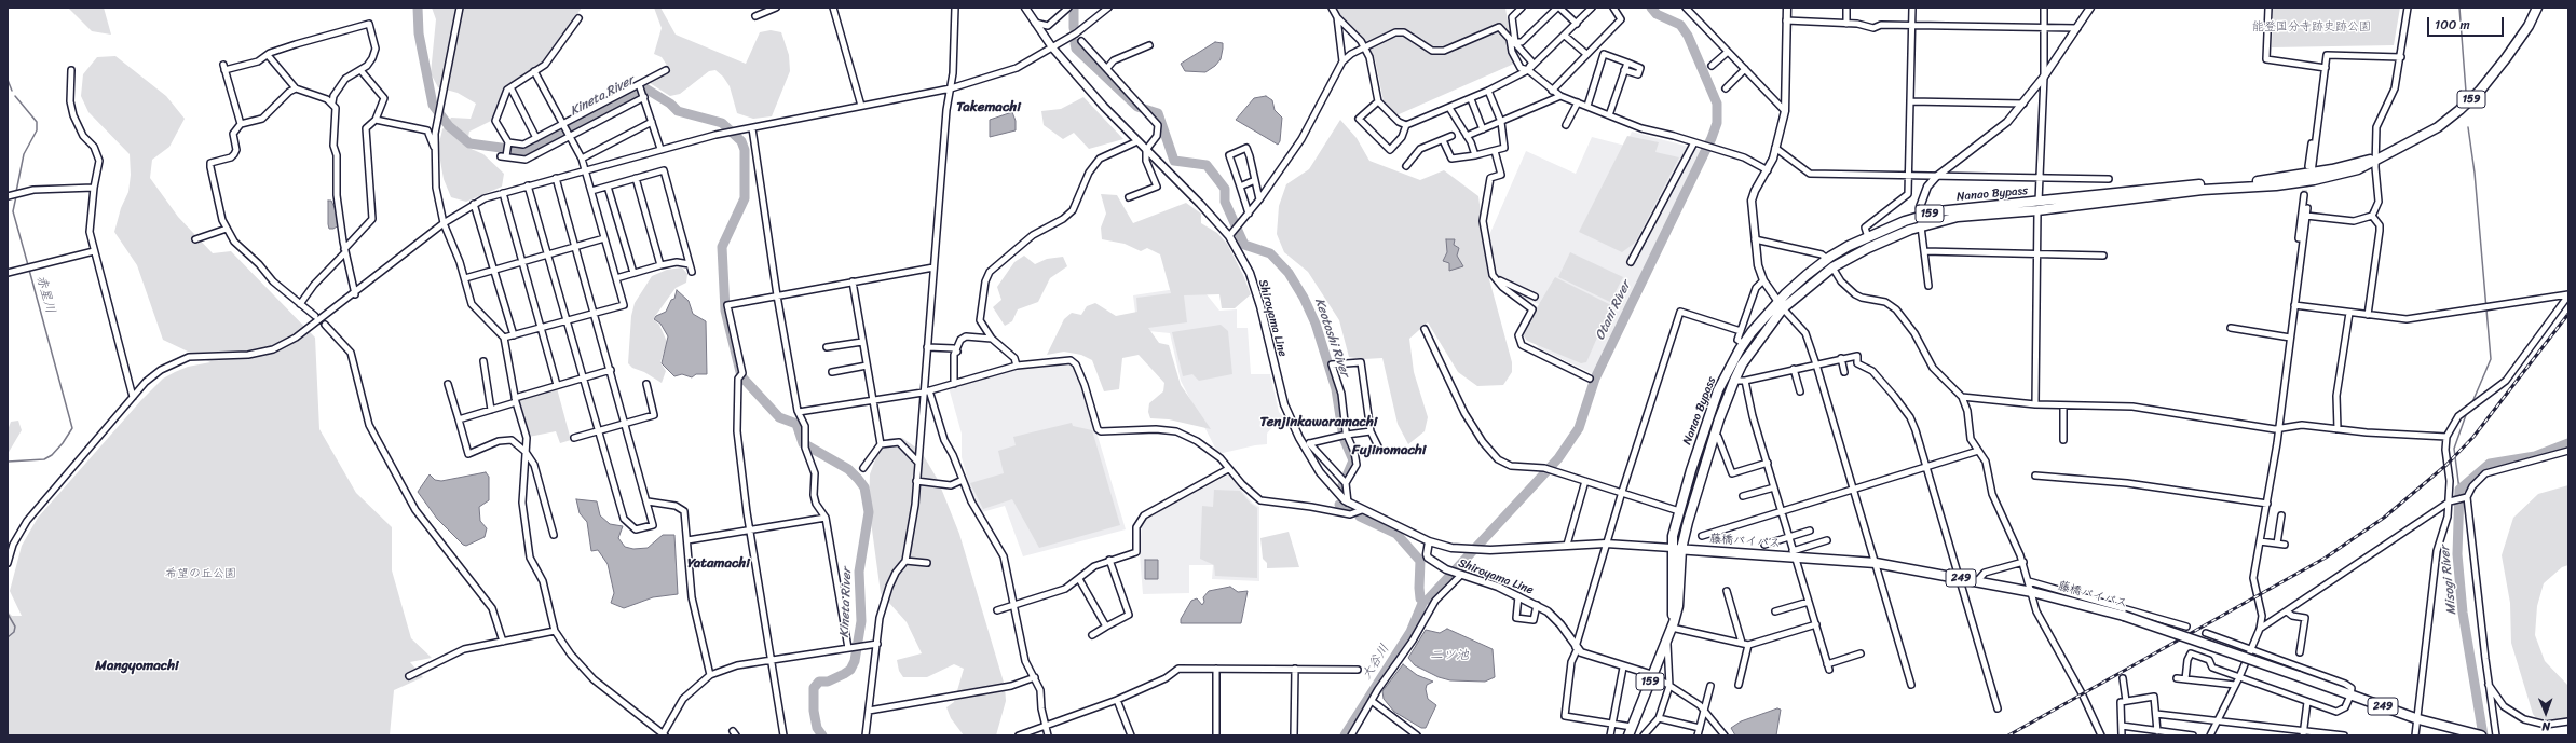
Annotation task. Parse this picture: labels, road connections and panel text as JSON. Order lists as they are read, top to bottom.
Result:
{
  "streets": {
    "highway": [
      "159",
      "Nanao Bypass",
      "藤橋バイパス",
      "249"
    ],
    "main road": ["Shiroyama Line"]
  },
  "crossings": [
    ["159", "Nanao Bypass"],
    ["159", "Shiroyama Line"],
    ["159", "藤橋バイパス"],
    ["159", "249"],
    ["Nanao Bypass", "Shiroyama Line"],
    ["Nanao Bypass", "藤橋バイパス"],
    ["Nanao Bypass", "249"],
    ["Shiroyama Line", "249"],
    ["藤橋バイパス", "249"]
  ],
  "districts": [
    "Takemachi",
    "Tenjinkawaramachi",
    "Fujinomachi",
    "Yatamachi",
    "Mangyomachi"
  ],
  "water": [
    "Kineta River",
    "赤星川",
    "Otani River",
    "Keotoshi River",
    "Misogi River",
    "二ツ池",
    "大谷川"
  ],
  "parks": ["能登国分寺跡史跡公園", "希望の丘公園"],
  "scale_bar": "100 m",
  "north": "bottom"
}
